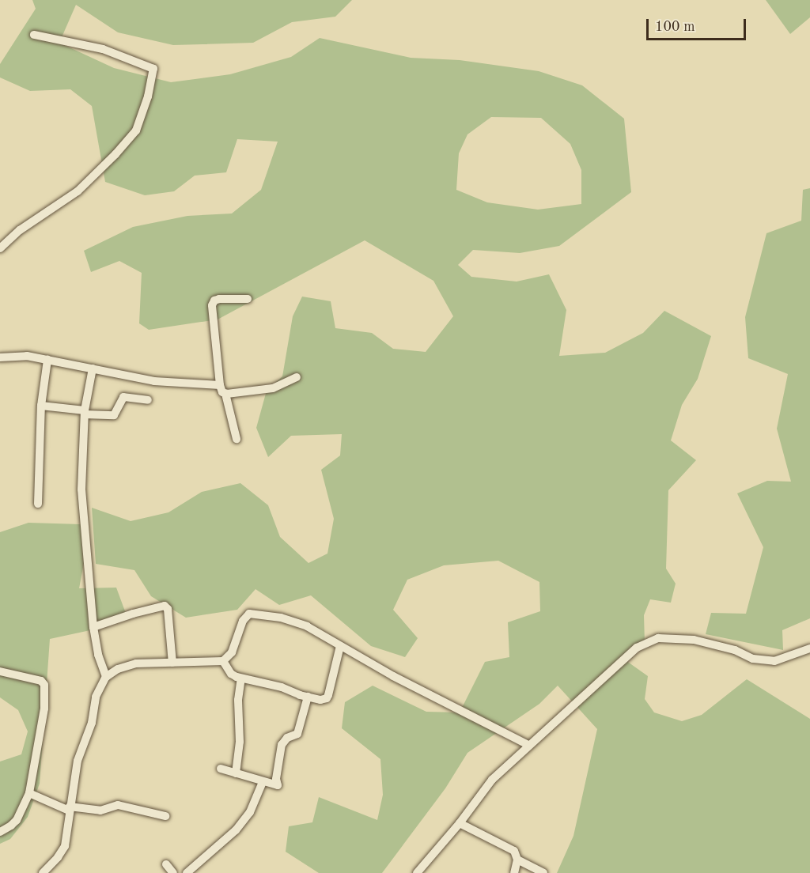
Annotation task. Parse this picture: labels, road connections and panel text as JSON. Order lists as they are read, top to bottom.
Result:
{
  "scale_bar": "100 m"
}
